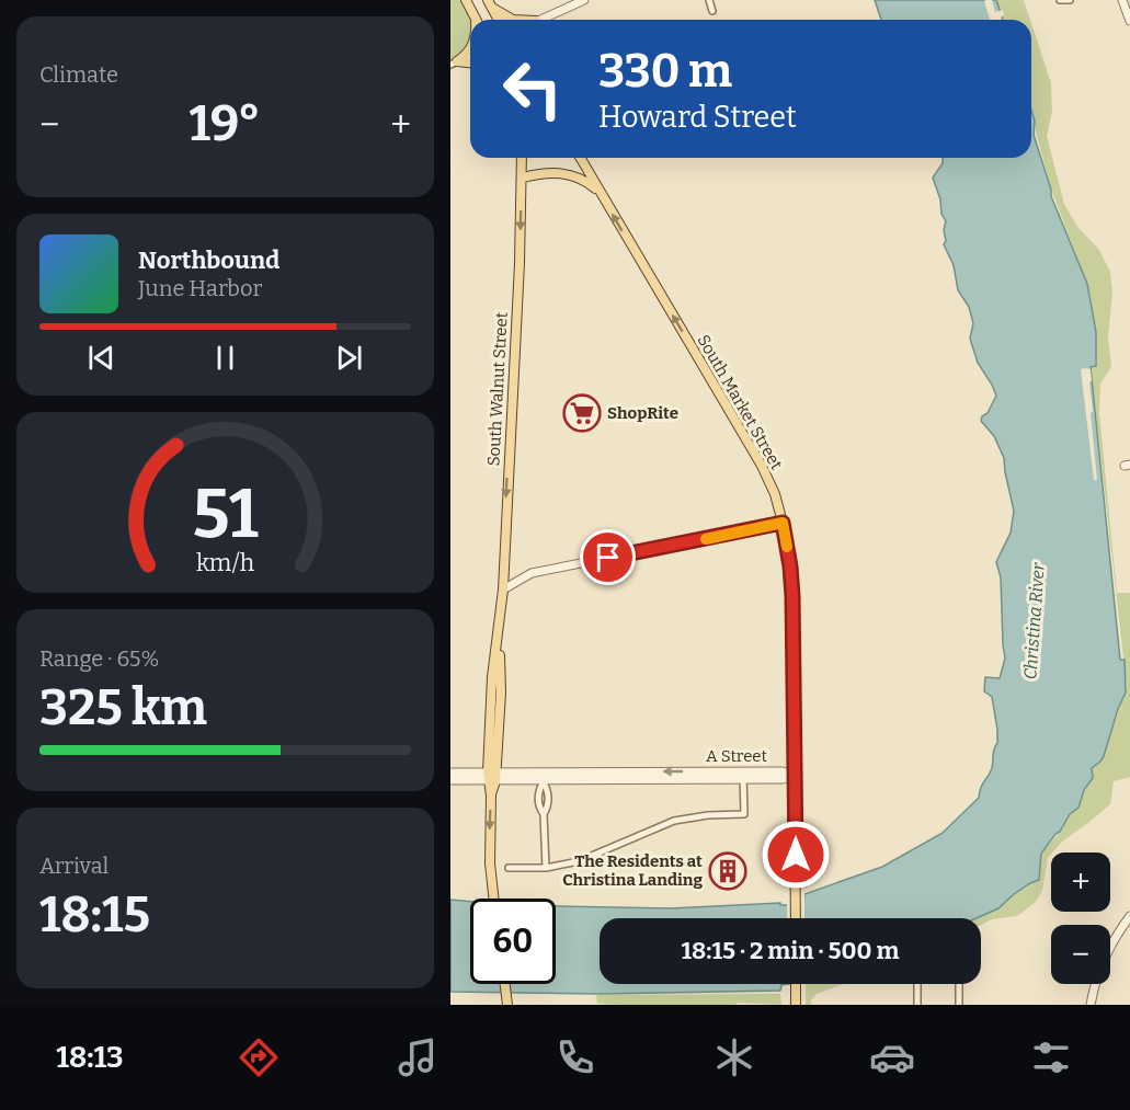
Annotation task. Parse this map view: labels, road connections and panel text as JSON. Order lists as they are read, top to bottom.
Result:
{
  "streets": {
    "main road": ["South Walnut Street", "South Market Street"],
    "street": ["A Street"]
  },
  "crossings": [
    ["South Walnut Street", "A Street"],
    ["South Market Street", "A Street"]
  ],
  "one_way": ["South Walnut Street", "South Market Street"],
  "water": ["Christina River"],
  "places": {
    "supermarket": ["ShopRite"],
    "building": ["The Residents at Christina Landing"]
  },
  "page": {
    "tile": [
      "Climate",
      ["Range · 65%", "325 km"],
      ["Arrival", "18:15"]
    ],
    "turn": ["330 m", "Howard Street"],
    "heat": ["−", "19°", "+"],
    "song": ["Northbound", "June Harbor"],
    "map_buttons": ["+", "−"],
    "limit": "60",
    "trip": "18:15 · 2 min · 500 m",
    "tabs": "18:13",
    "gauge": ["51", "km/h"]
  }
}
